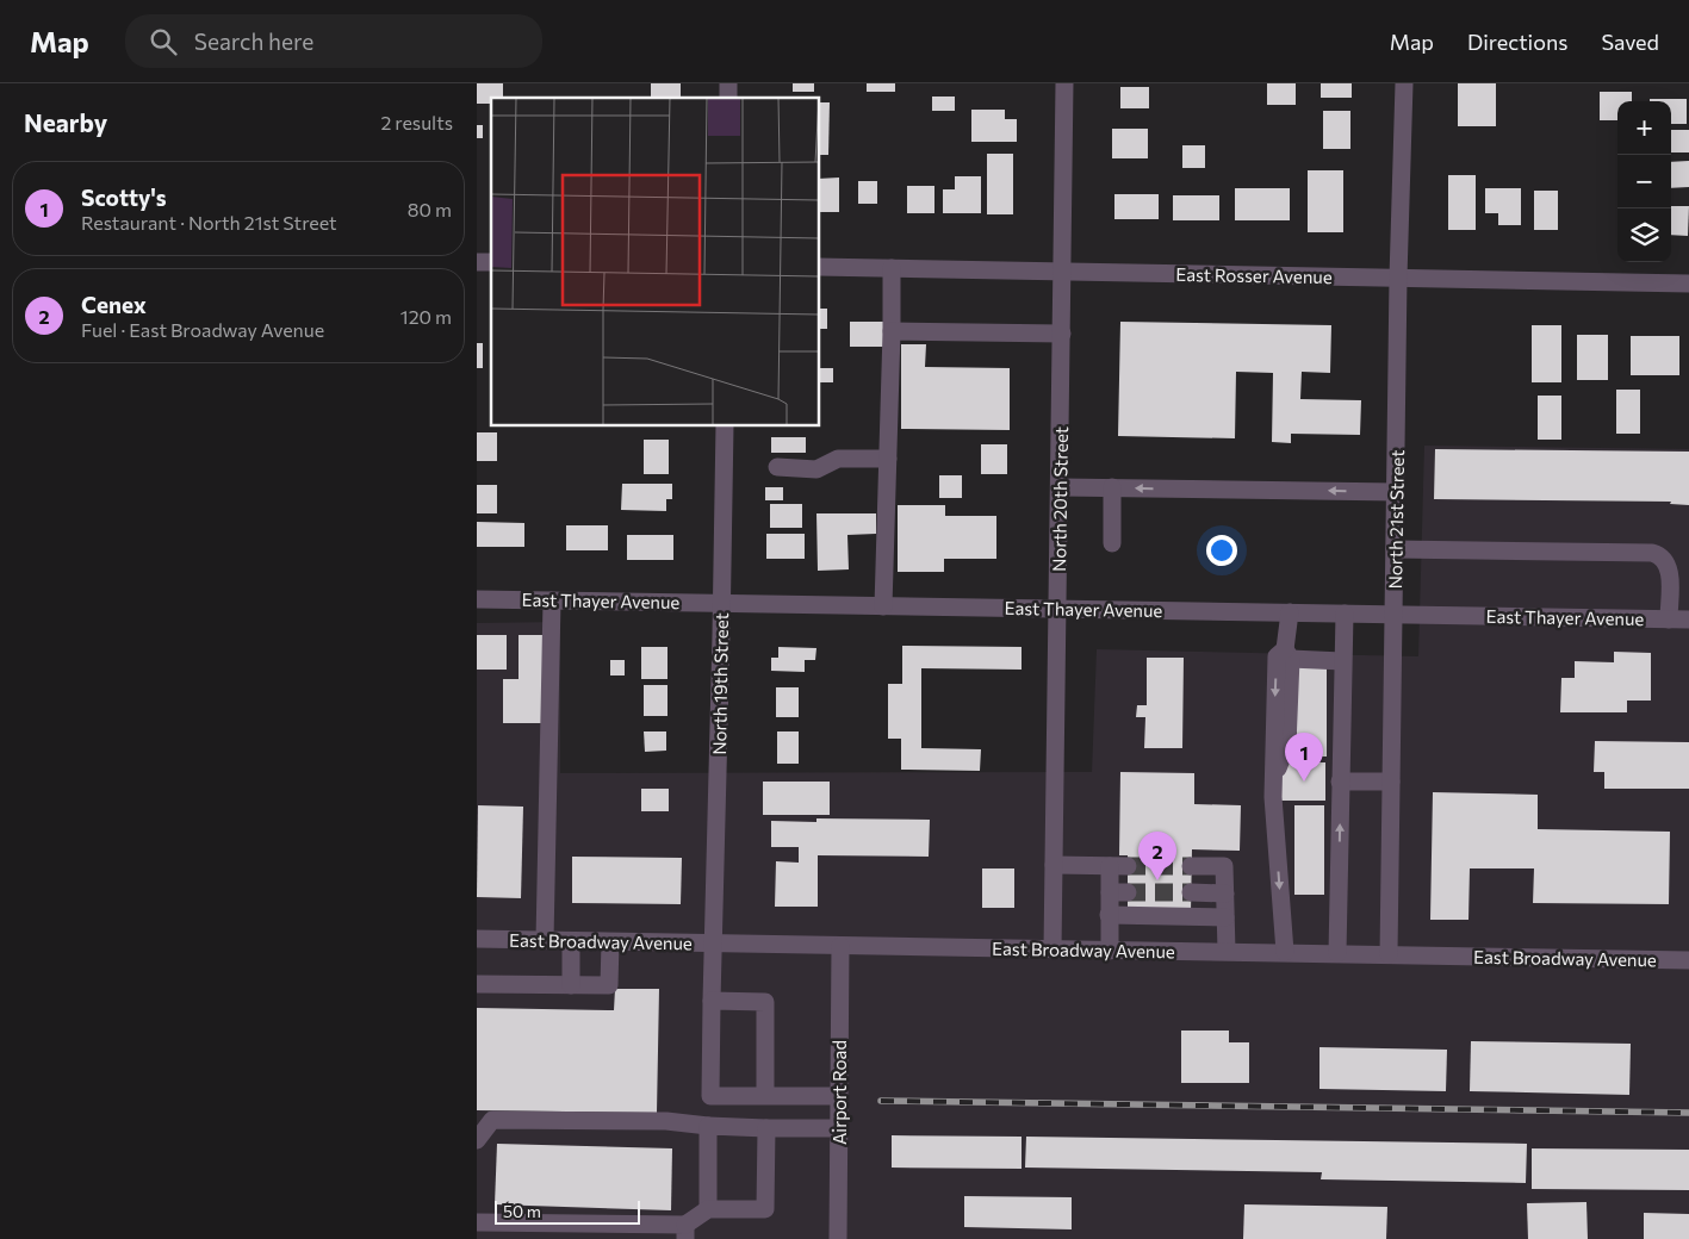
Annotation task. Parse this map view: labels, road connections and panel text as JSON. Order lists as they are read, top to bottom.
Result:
{
  "streets": {
    "street": [
      "East Rosser Avenue",
      "North 20th Street",
      "North 21st Street",
      "East Thayer Avenue",
      "North 19th Street",
      "East Broadway Avenue",
      "Airport Road"
    ]
  },
  "crossings": [
    ["East Rosser Avenue", "North 20th Street"],
    ["East Rosser Avenue", "North 21st Street"],
    ["North 20th Street", "East Thayer Avenue"],
    ["North 20th Street", "East Broadway Avenue"],
    ["North 21st Street", "East Thayer Avenue"],
    ["North 21st Street", "East Broadway Avenue"],
    ["East Thayer Avenue", "North 19th Street"],
    ["North 19th Street", "East Broadway Avenue"],
    ["East Broadway Avenue", "Airport Road"]
  ],
  "scale_bar": "50 m",
  "page": {
    "header": "Map",
    "search": "Search here",
    "nav": ["Map", "Directions", "Saved"],
    "heading": ["Nearby", "2 results"],
    "map_buttons": ["+", "−"],
    "list": [
      {
        "mark": "1",
        "name": "Scotty's",
        "note": "Restaurant · North 21st Street",
        "value": "80 m"
      },
      {
        "mark": "2",
        "name": "Cenex",
        "note": "Fuel · East Broadway Avenue",
        "value": "120 m"
      }
    ],
    "pins": ["1", "2"],
    "scale": "50 m"
  }
}
